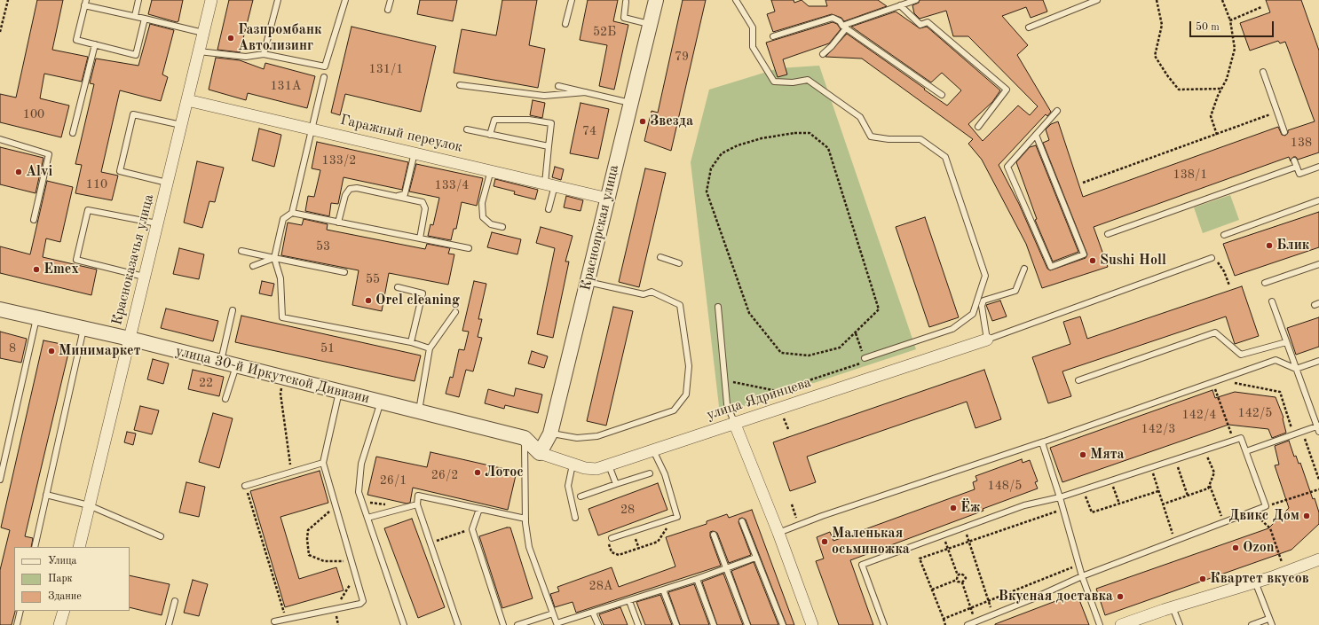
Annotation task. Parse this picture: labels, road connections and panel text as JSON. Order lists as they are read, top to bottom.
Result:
{
  "streets": {
    "street": [
      "Гаражный переулок",
      "Красноярская улица",
      "Красноказачья улица",
      "улица 30-й Иркутской Дивизии",
      "улица Ядринцева"
    ]
  },
  "crossings": [
    ["Гаражный переулок", "Красноярская улица"],
    ["Гаражный переулок", "Красноказачья улица"],
    ["Красноярская улица", "улица Ядринцева"],
    ["Красноказачья улица", "улица 30-й Иркутской Дивизии"]
  ],
  "places": [
    "Газпромбанк Автолизинг",
    "Звезда",
    "Alvi",
    "Блик",
    "Sushi Holl",
    "Emex",
    "Orel cleaning",
    "Минимаркет",
    "Мята",
    "Лотос",
    "Ёж",
    "Двикс Дом",
    "Маленькая осьминожка",
    "Ozon",
    "Квартет вкусов",
    "Вкусная доставка"
  ],
  "house_numbers": [
    "52Б",
    "79",
    "131/1",
    "131А",
    "100",
    "74",
    "138",
    "133/2",
    "138/1",
    "110",
    "133/4",
    "53",
    "55",
    "8",
    "51",
    "22",
    "142/5",
    "142/4",
    "142/3",
    "26/2",
    "26/1",
    "148/5",
    "28",
    "28А"
  ],
  "legend": ["Улица", "Парк", "Здание"],
  "scale_bar": "50 m"
}
